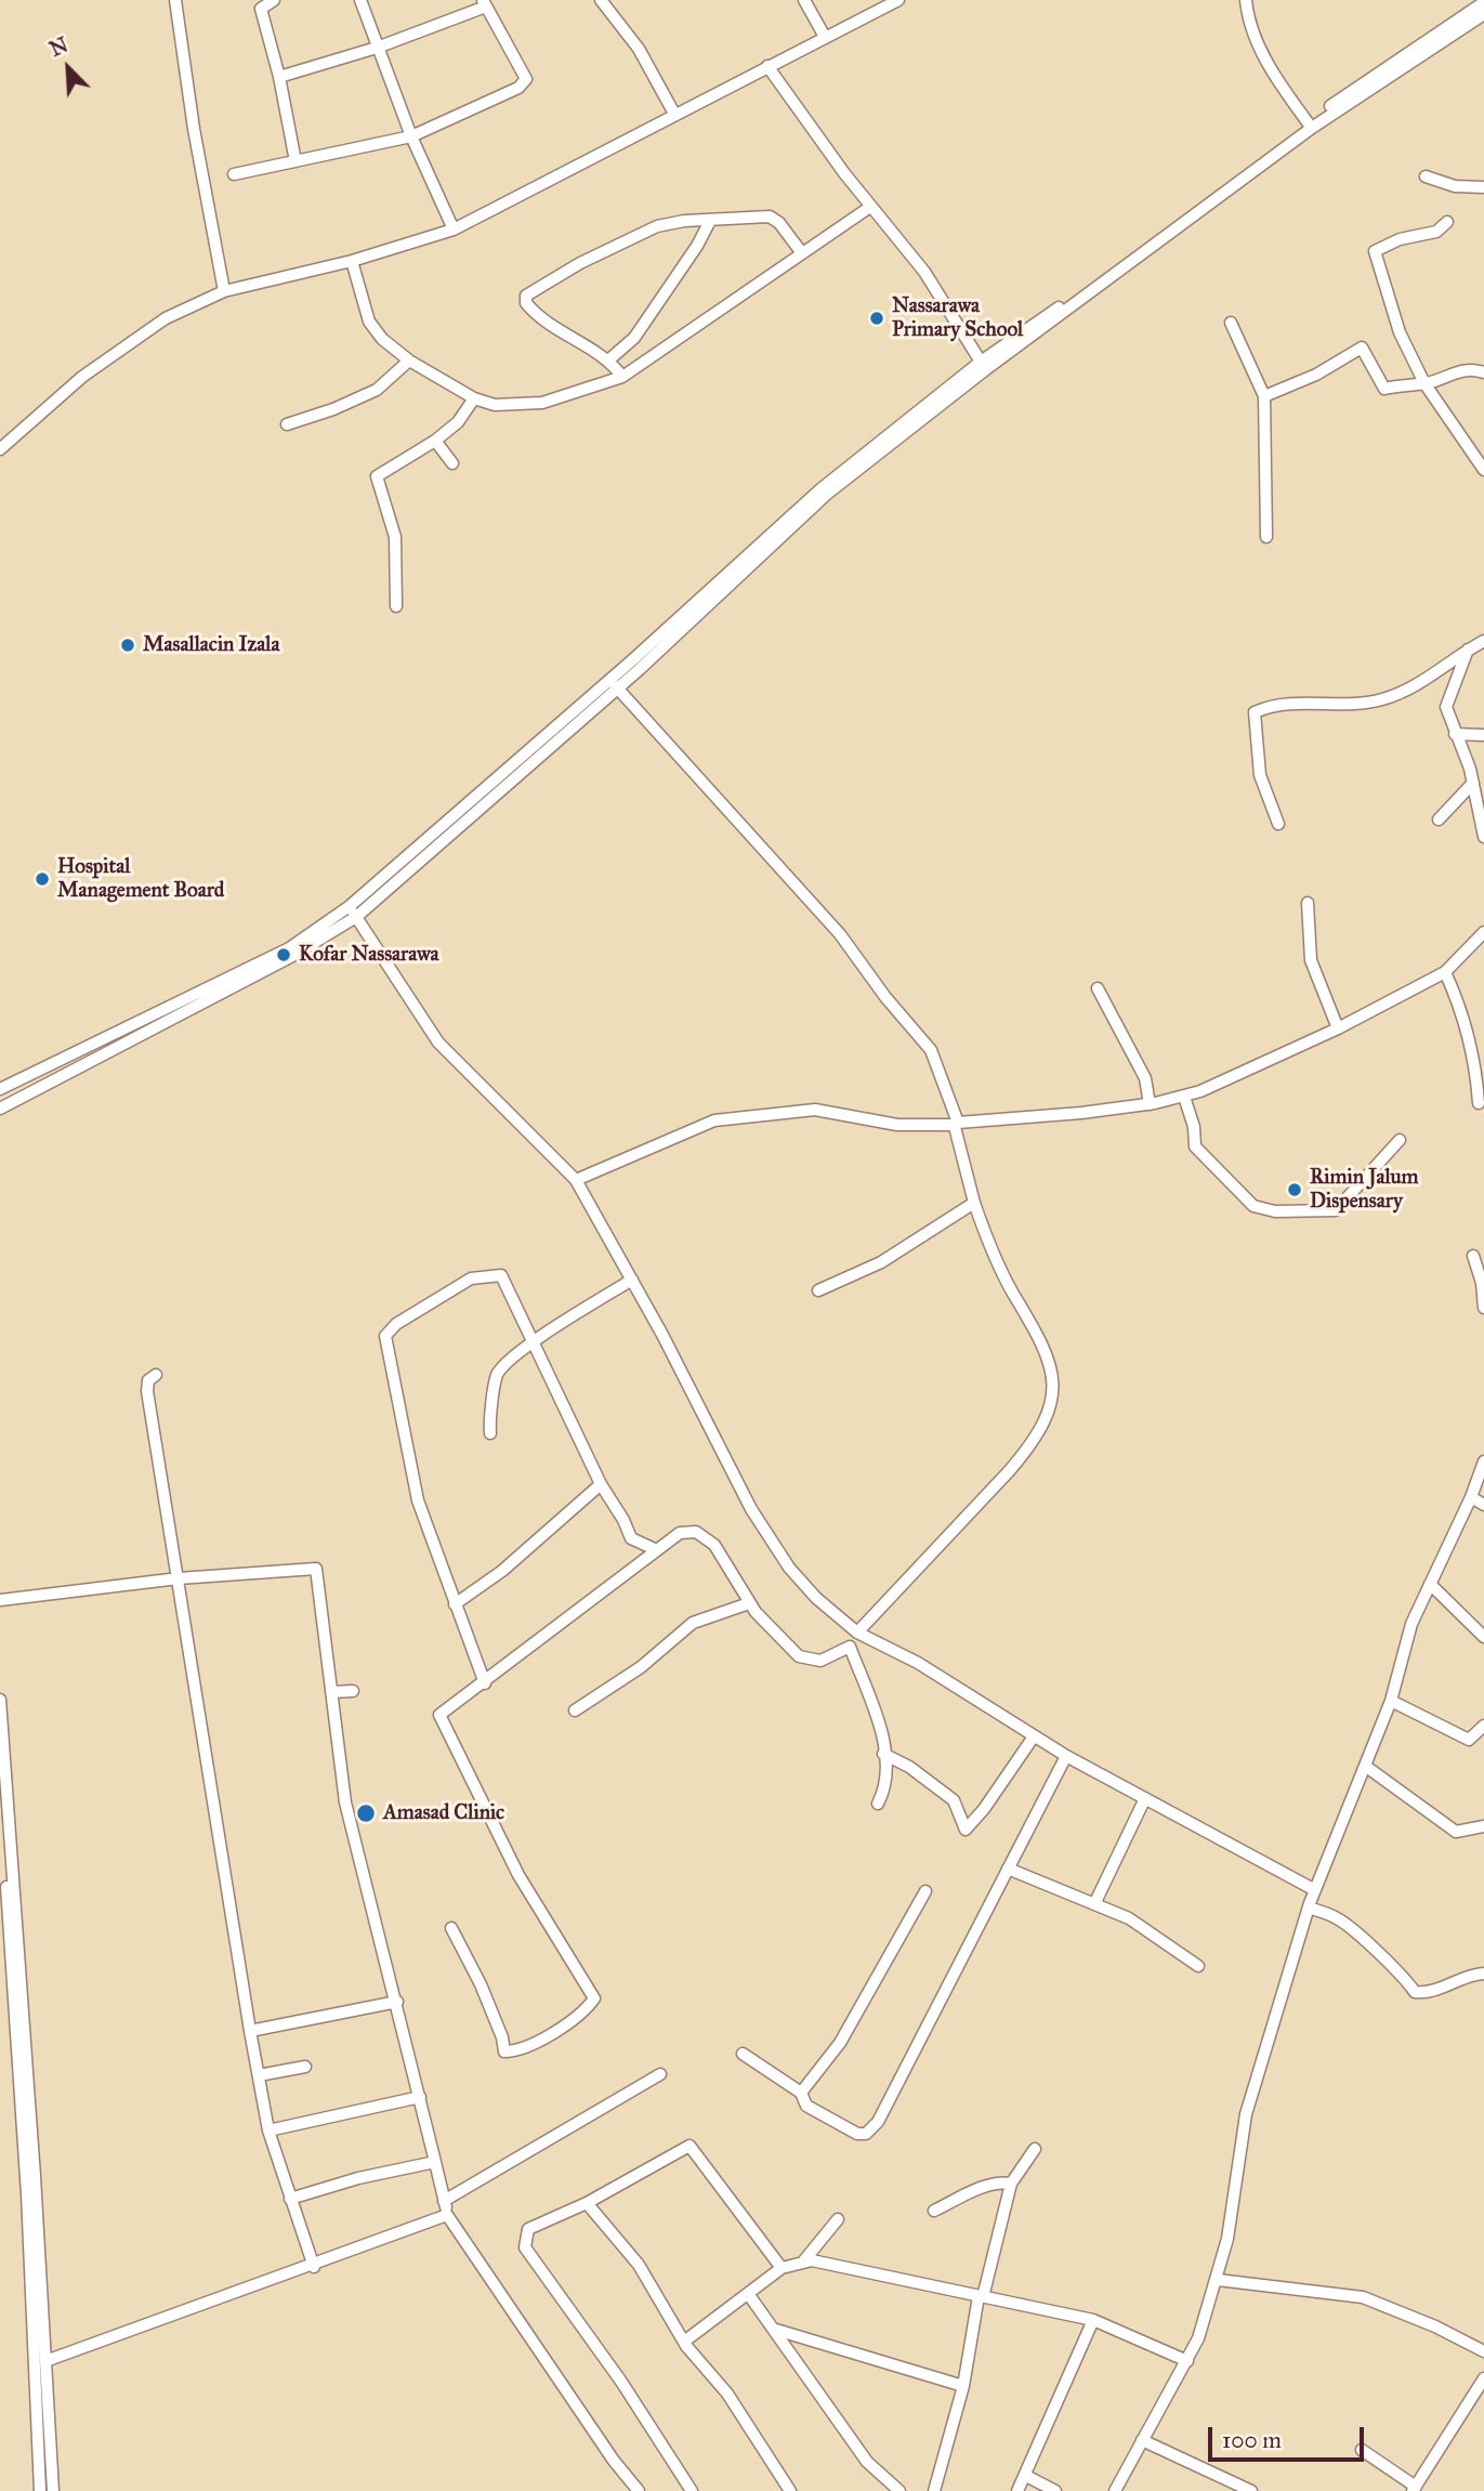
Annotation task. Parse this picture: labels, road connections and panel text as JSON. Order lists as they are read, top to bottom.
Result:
{
  "places": [
    "Nassarawa Primary School",
    "Masallacin Izala",
    "Hospital Management Board",
    "Kofar Nassarawa",
    "Rimin Jalum Dispensary",
    "Amasad Clinic"
  ],
  "scale_bar": "100 m",
  "north": "top left"
}
